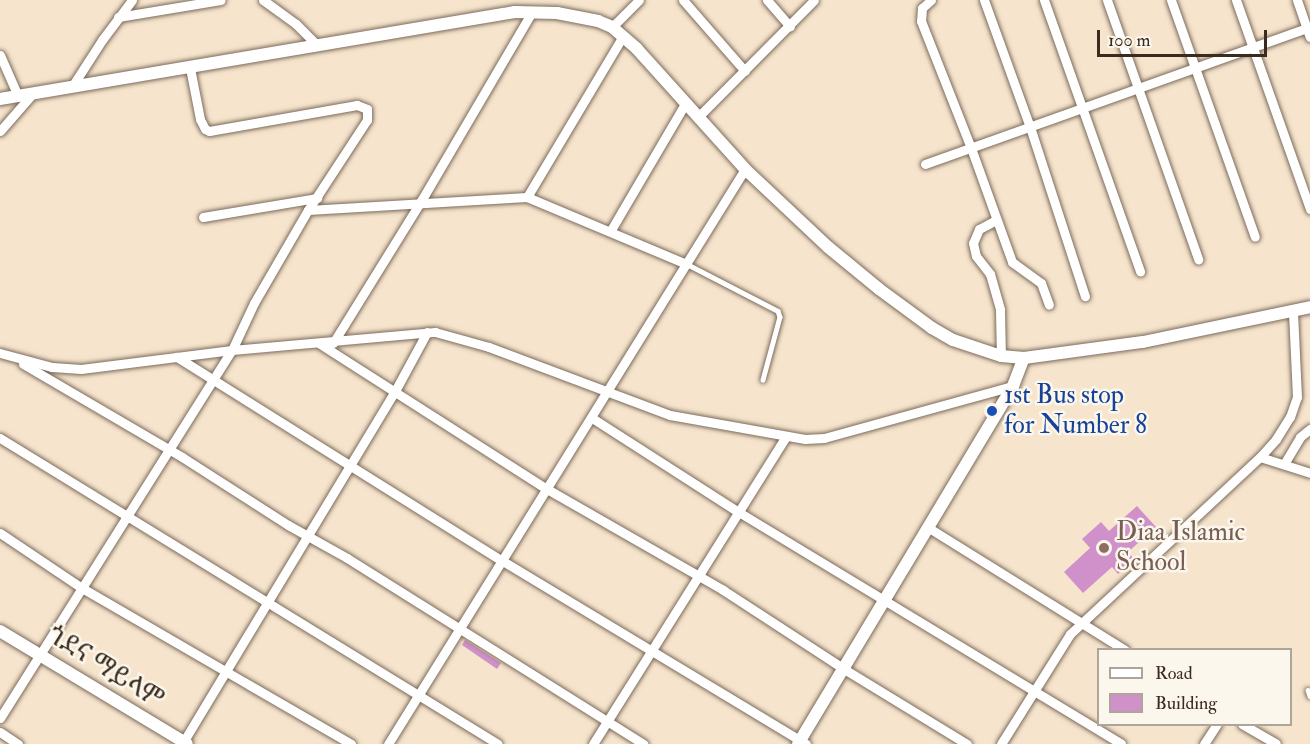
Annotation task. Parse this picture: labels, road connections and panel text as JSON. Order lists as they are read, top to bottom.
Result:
{
  "streets": {
    "street": ["ጎደና ማይላም"]
  },
  "places": ["1st Bus stop for Number 8", "Diaa Islamic School"],
  "legend": ["Road", "Building"],
  "scale_bar": "100 m"
}
